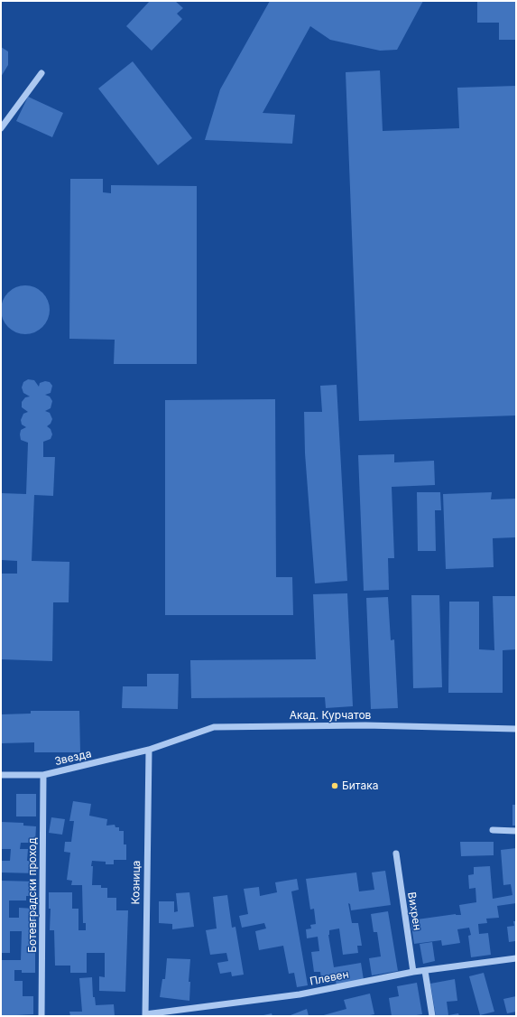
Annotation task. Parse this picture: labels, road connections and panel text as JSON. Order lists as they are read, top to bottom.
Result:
{
  "streets": {
    "street": [
      "Акад. Курчатов",
      "Звезда",
      "Козница",
      "Ботевградски проход",
      "Вихрен",
      "Плевен"
    ]
  },
  "crossings": [
    ["Акад. Курчатов", "Звезда"],
    ["Акад. Курчатов", "Козница"],
    ["Звезда", "Козница"],
    ["Звезда", "Ботевградски проход"],
    ["Козница", "Плевен"],
    ["Вихрен", "Плевен"]
  ],
  "places": ["Битака"]
}
